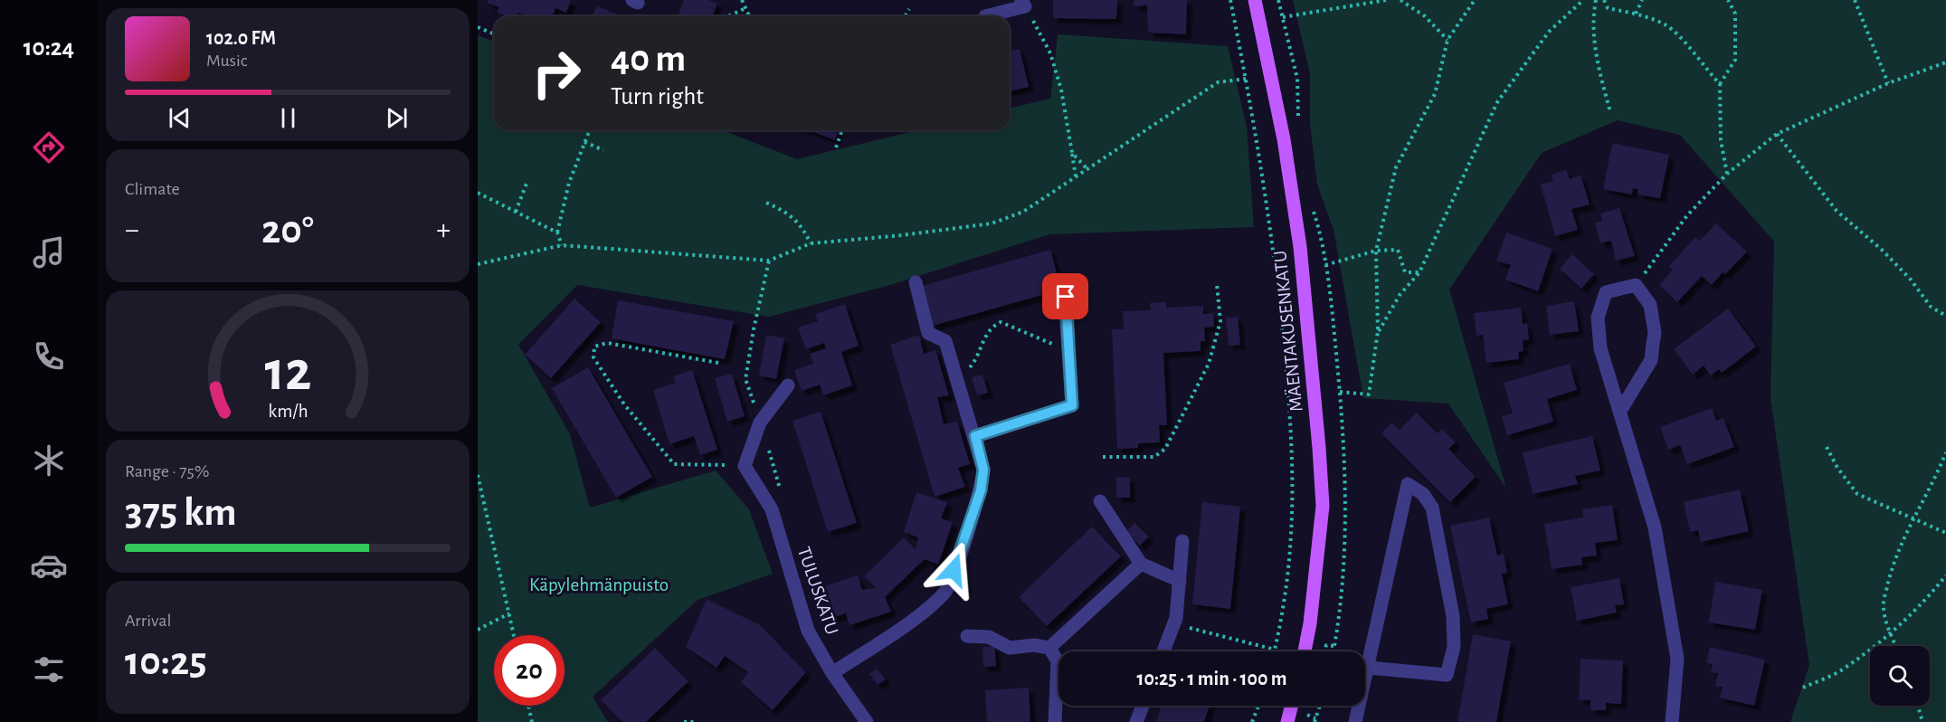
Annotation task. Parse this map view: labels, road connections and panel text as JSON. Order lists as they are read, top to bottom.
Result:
{
  "streets": {
    "main road": ["MÄENTAKUSENKATU"],
    "street": ["TULUSKATU"]
  },
  "parks": ["Käpylehmänpuisto"],
  "page": {
    "tabs": "10:24",
    "song": ["102.0 FM", "Music"],
    "turn": ["40 m", "Turn right"],
    "tile": [
      "Climate",
      ["Range · 75%", "375 km"],
      ["Arrival", "10:25"]
    ],
    "heat": ["−", "20°", "+"],
    "limit": "20",
    "trip": "10:25 · 1 min · 100 m",
    "gauge": ["12", "km/h"]
  }
}
